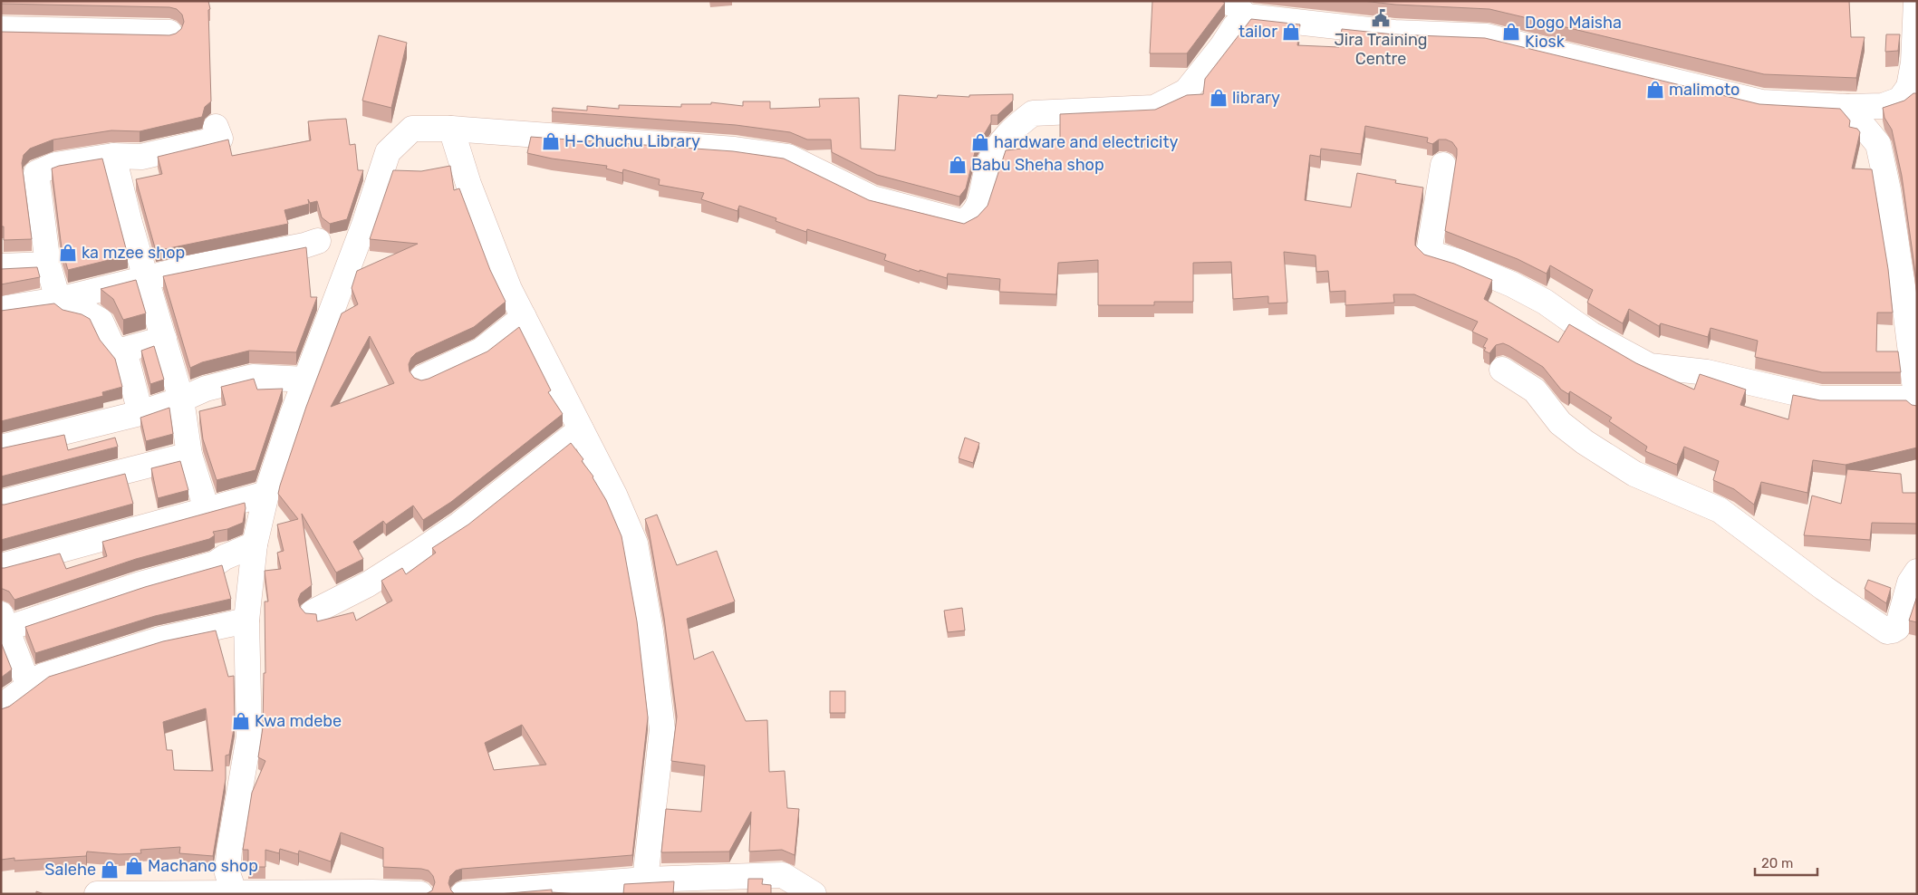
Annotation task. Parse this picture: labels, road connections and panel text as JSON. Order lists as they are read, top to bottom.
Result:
{
  "places": {
    "public building": ["Jira Training Centre"],
    "shop": [
      "tailor",
      "Dogo Maisha Kiosk",
      "malimoto",
      "library",
      "H-Chuchu Library",
      "hardware and electricity",
      "Babu Sheha shop",
      "ka mzee shop",
      "Kwa mdebe",
      "Machano shop",
      "Salehe"
    ]
  },
  "scale_bar": "20 m"
}
